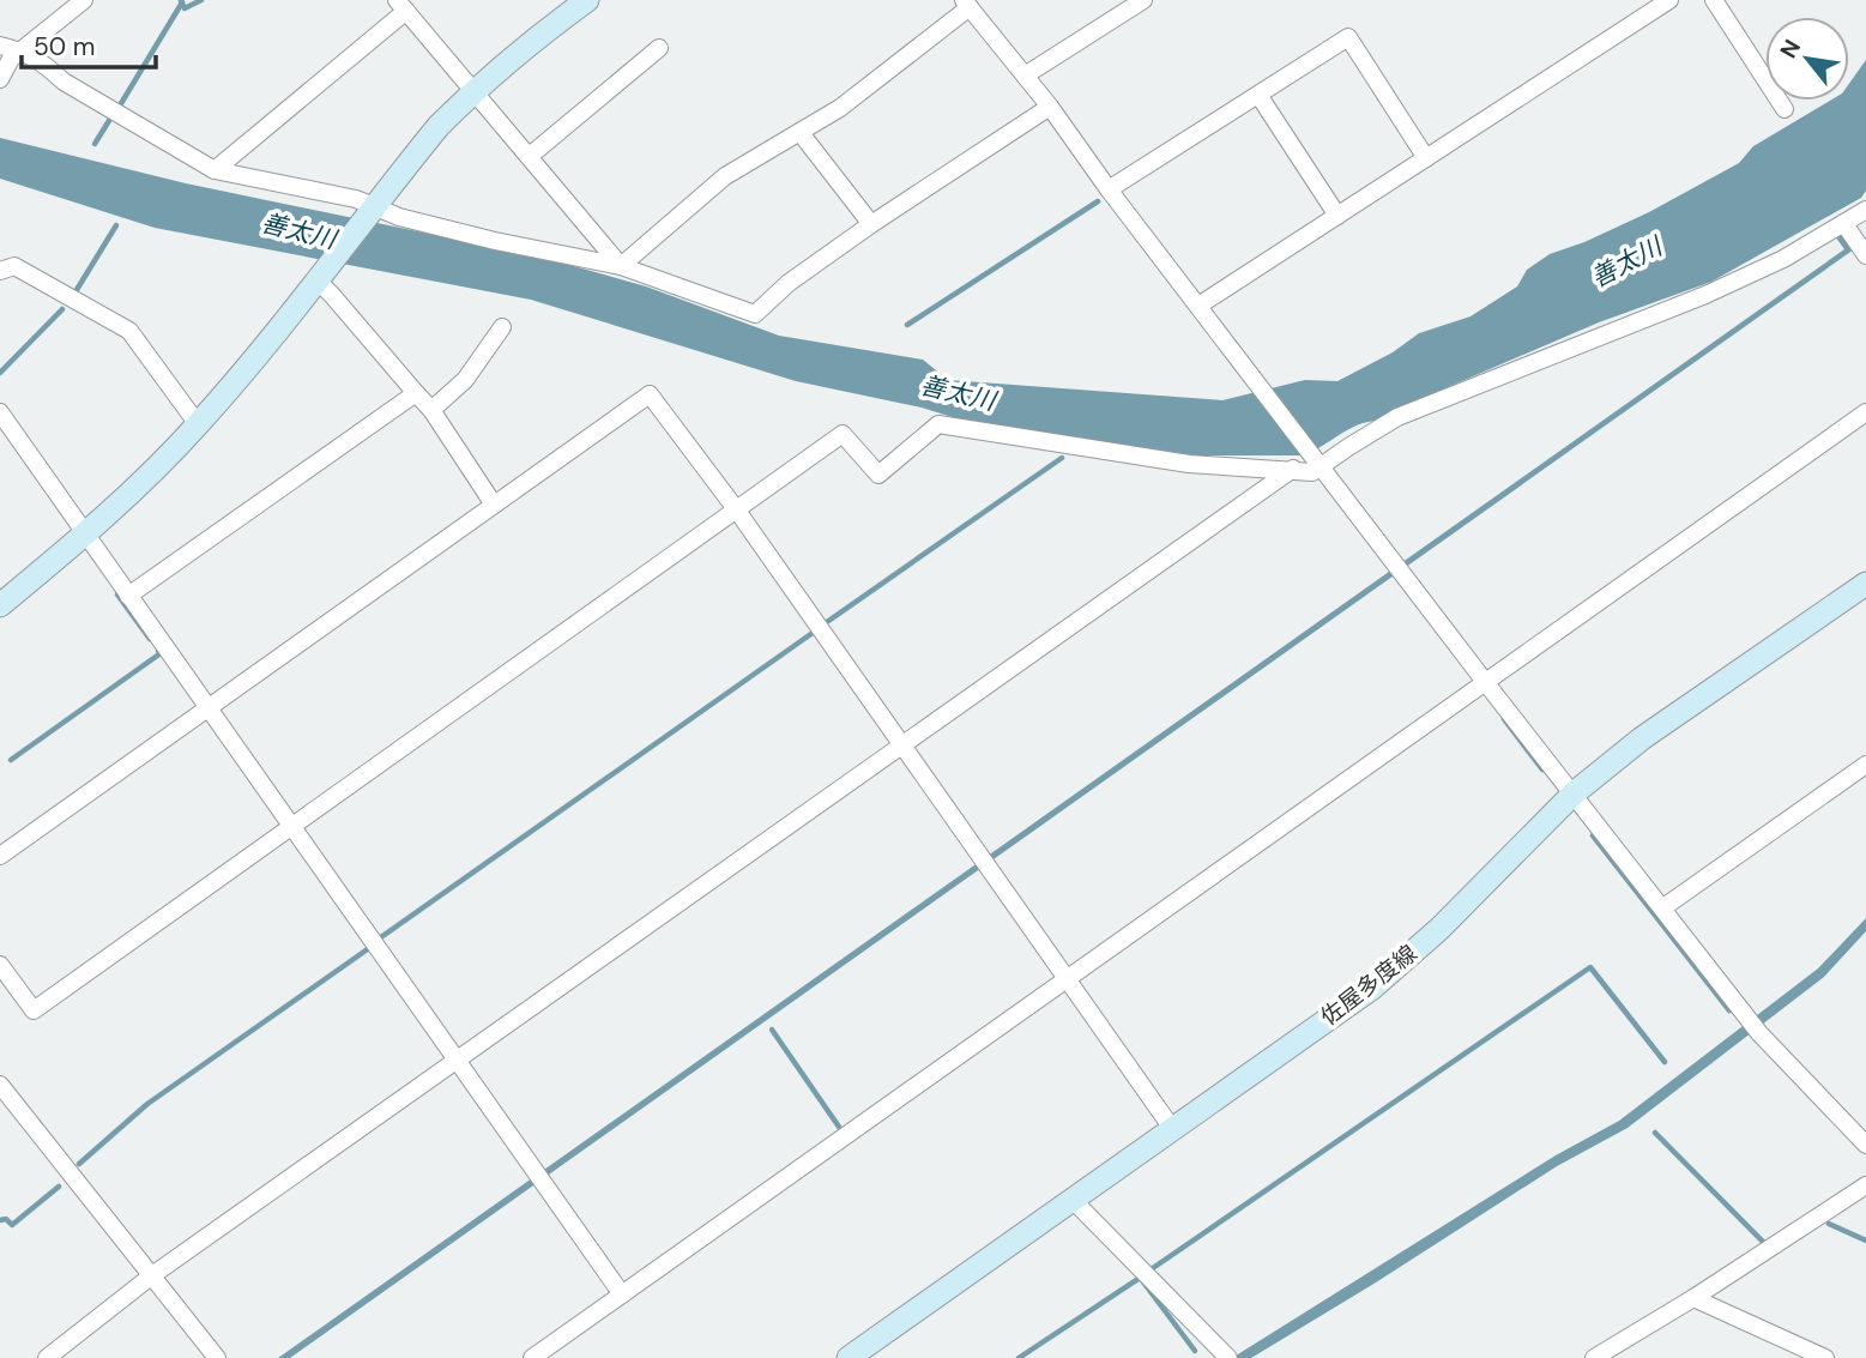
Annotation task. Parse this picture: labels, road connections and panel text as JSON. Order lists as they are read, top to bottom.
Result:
{
  "streets": {
    "main road": ["佐屋多度線"]
  },
  "water": ["善太川"],
  "scale_bar": "50 m",
  "north": "top left"
}
